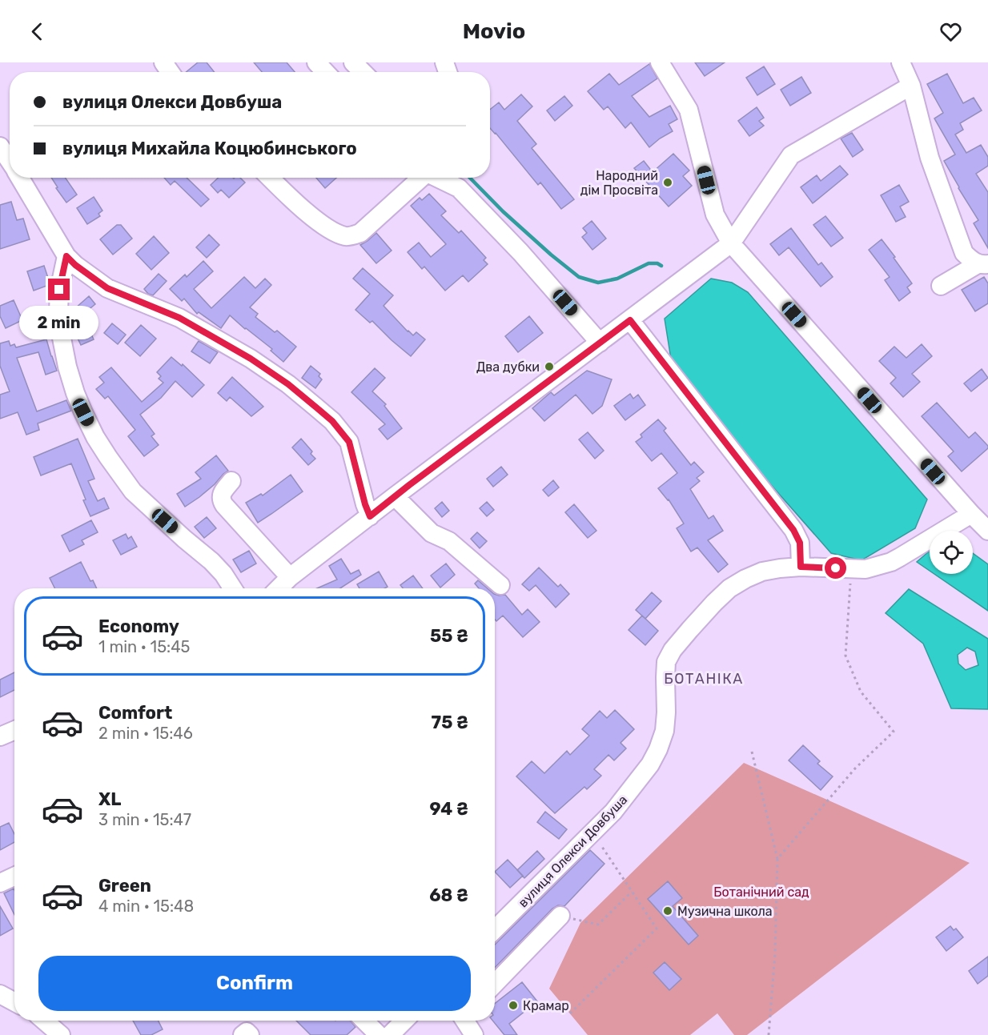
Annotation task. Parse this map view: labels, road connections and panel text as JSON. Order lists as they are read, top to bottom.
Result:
{
  "streets": {
    "street": ["вулиця Олекси Довбуша"]
  },
  "districts": ["БОТАНІКА"],
  "parks": ["Ботанічний сад"],
  "places": [
    "Народний дім Просвіта",
    "Два дубки",
    "Музична школа",
    "Крамар"
  ],
  "page": {
    "header": "Movio",
    "banner": ["вулиця Олекси Довбуша", "вулиця Михайла Коцюбинського"],
    "bubble": "2 min",
    "list": [
      {
        "name": "Economy",
        "note": "1 min · 15:45",
        "value": "55 ₴"
      },
      {
        "name": "Comfort",
        "note": "2 min · 15:46",
        "value": "75 ₴"
      },
      {
        "name": "XL",
        "note": "3 min · 15:47",
        "value": "94 ₴"
      },
      {
        "name": "Green",
        "note": "4 min · 15:48",
        "value": "68 ₴"
      }
    ],
    "buttons": "Confirm"
  }
}
